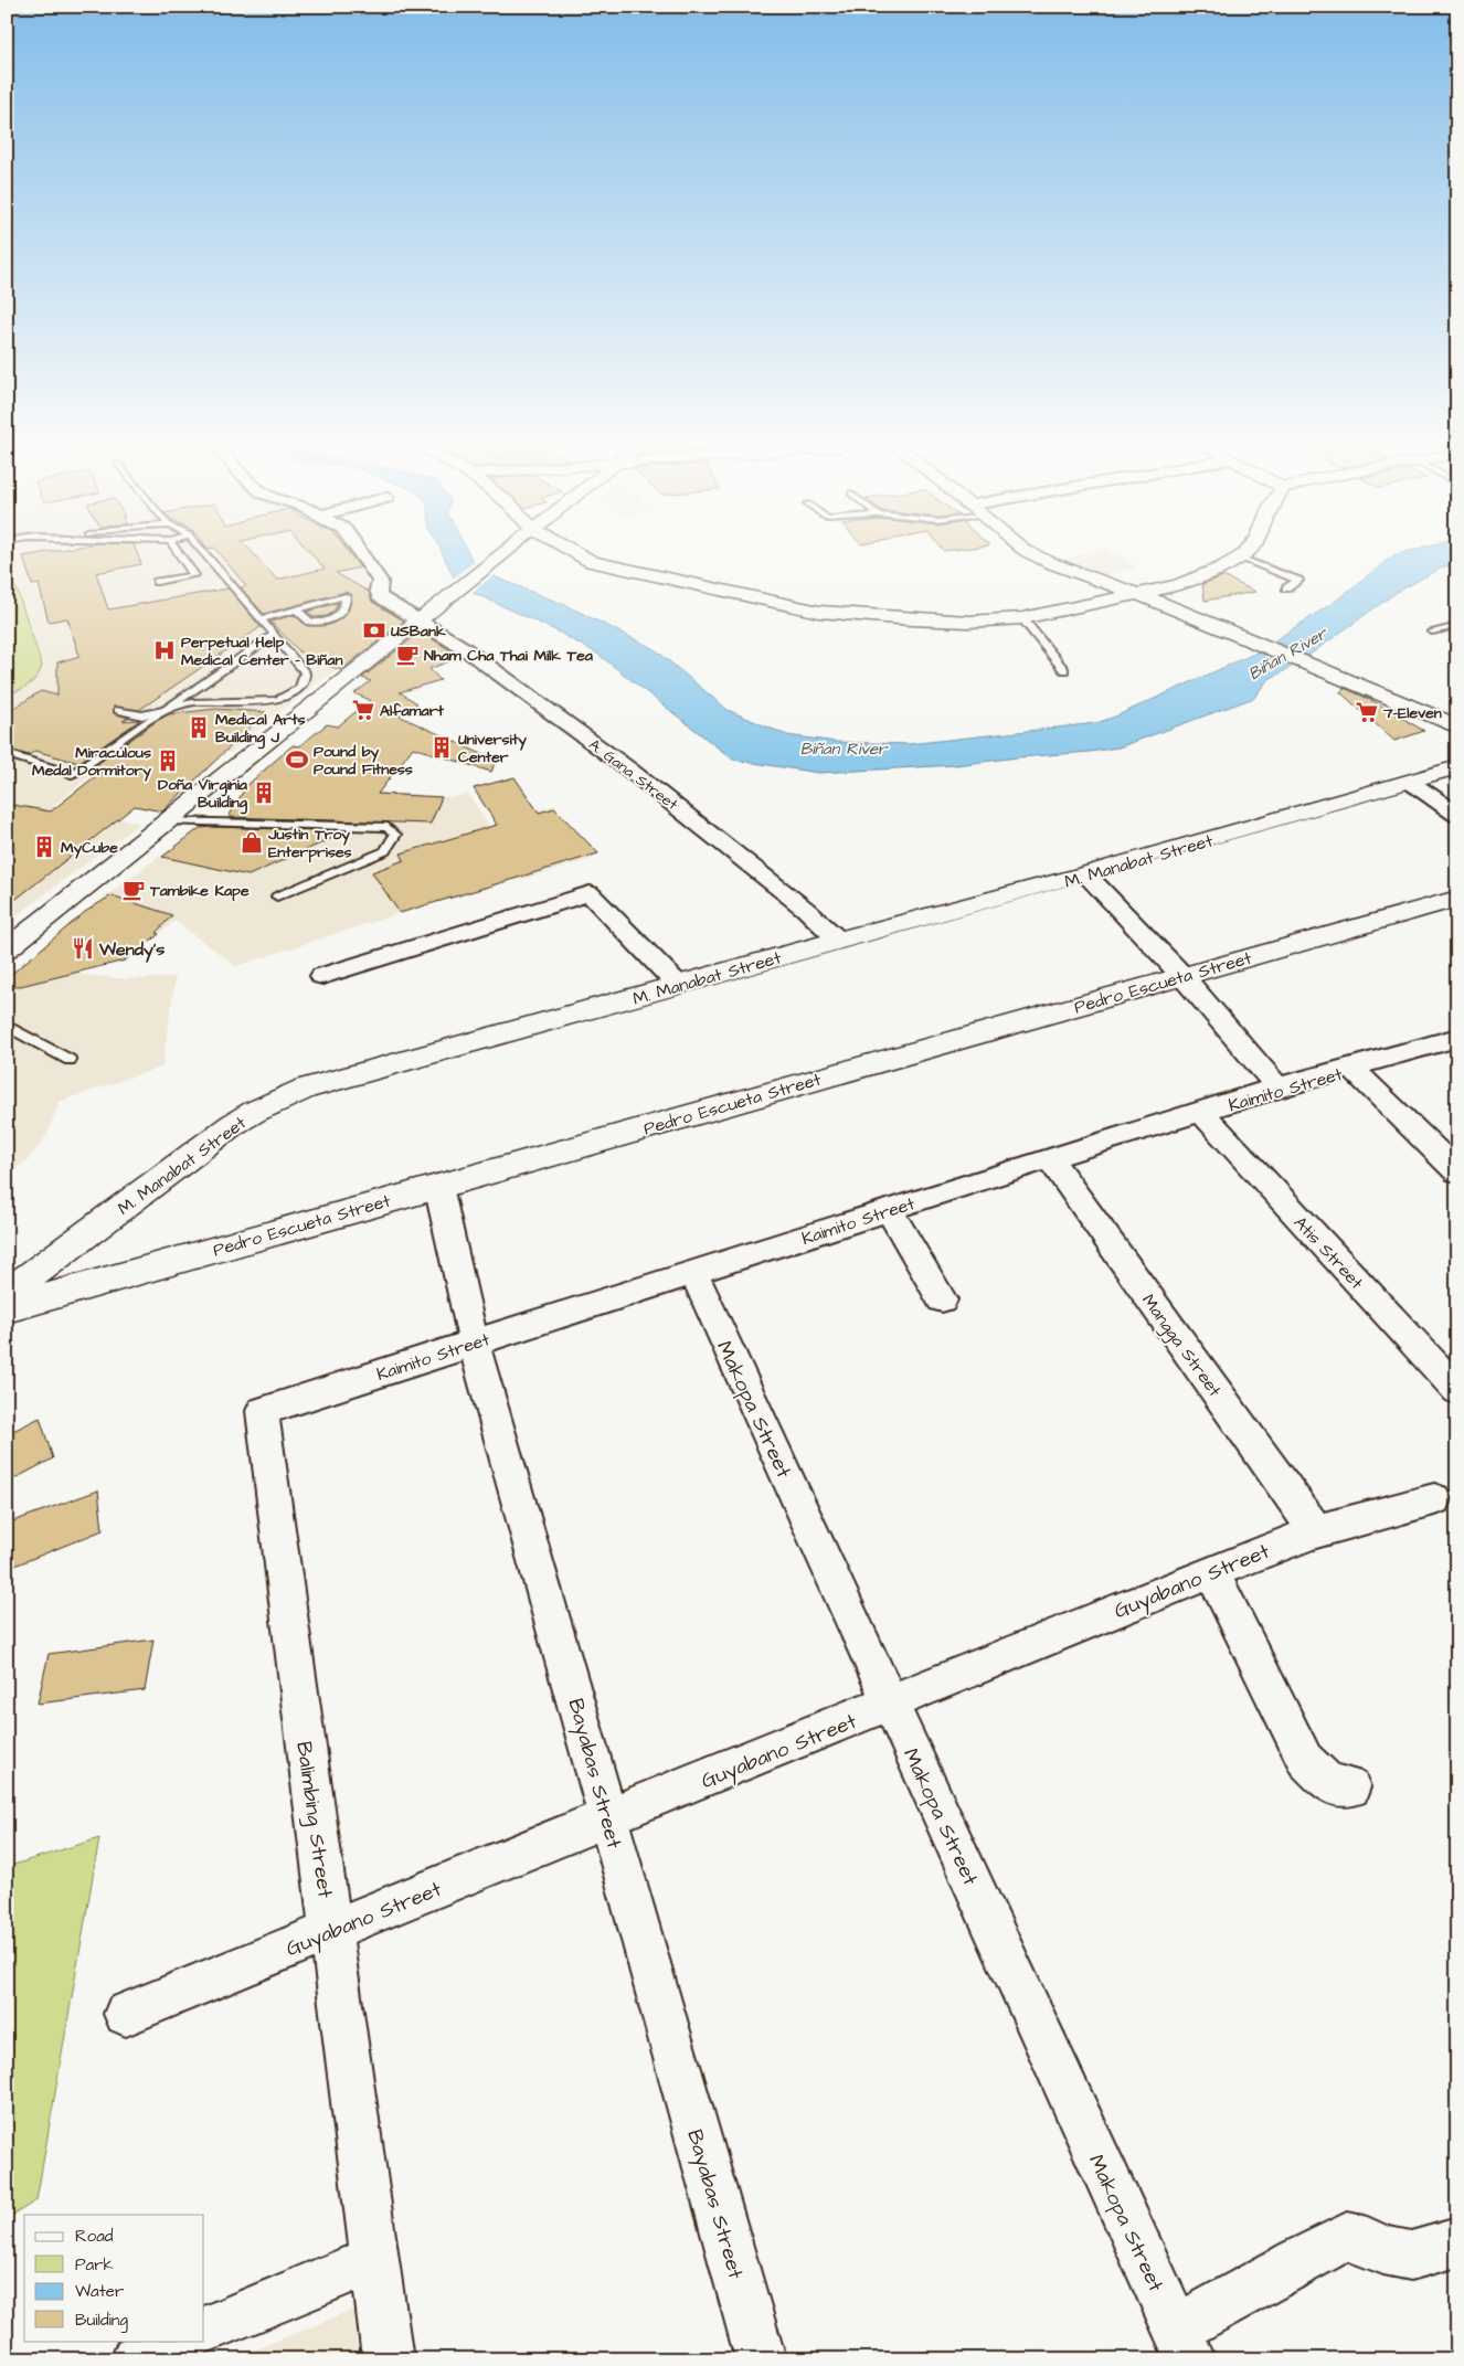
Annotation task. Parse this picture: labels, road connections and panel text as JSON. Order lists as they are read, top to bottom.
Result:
{
  "streets": {
    "main road": ["M. Manabat Street", "Pedro Escueta Street"],
    "street": [
      "A. Gana Street",
      "Kaimito Street",
      "Atis Street",
      "Mangga Street",
      "Makopa Street",
      "Guyabano Street",
      "Bayabas Street",
      "Balimbing Street"
    ]
  },
  "crossings": [
    ["A. Gana Street", "M. Manabat Street"],
    ["Pedro Escueta Street", "Bayabas Street"],
    ["Kaimito Street", "Atis Street"],
    ["Kaimito Street", "Mangga Street"],
    ["Kaimito Street", "Makopa Street"],
    ["Kaimito Street", "Bayabas Street"],
    ["Kaimito Street", "Balimbing Street"],
    ["Mangga Street", "Guyabano Street"],
    ["Makopa Street", "Guyabano Street"],
    ["Guyabano Street", "Bayabas Street"],
    ["Guyabano Street", "Balimbing Street"]
  ],
  "water": ["Biñan River"],
  "places": {
    "bank": ["USBank"],
    "hospital": ["Perpetual Help Medical Center - Biñan"],
    "cafe": ["Nham Cha Thai Milk Tea", "Tambike Kape"],
    "supermarket": ["Alfamart", "7-Eleven"],
    "building": [
      "Medical Arts Building J",
      "University Center",
      "Miraculous Medal Dormitory",
      "Doña Virginia Building",
      "MyCube"
    ],
    "sports": ["Pound by Pound Fitness"],
    "shop": ["Justin Troy Enterprises"],
    "restaurant": ["Wendy's"]
  },
  "legend": [
    "Road",
    "Park",
    "Water",
    "Building"
  ]
}
